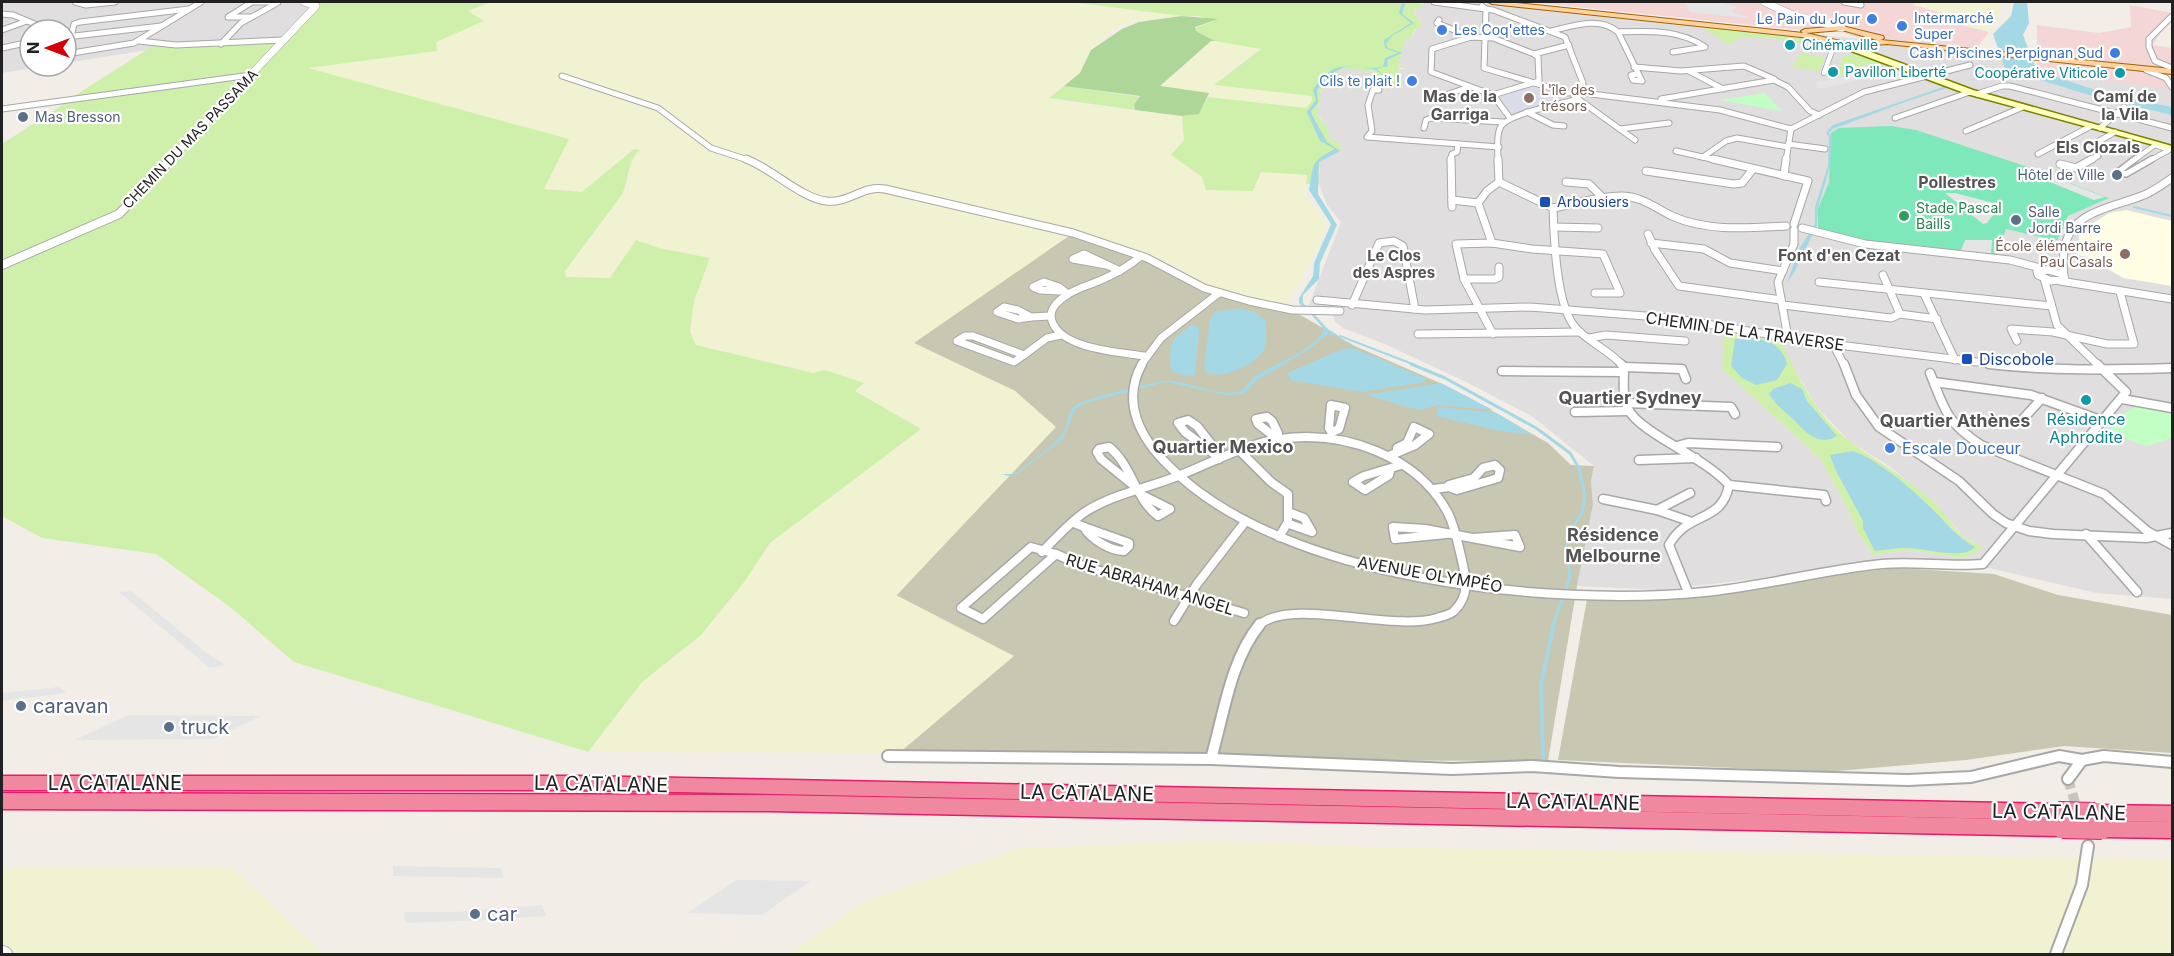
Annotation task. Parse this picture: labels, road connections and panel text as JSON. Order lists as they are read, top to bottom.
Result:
{
  "streets": {
    "highway": ["LA CATALANE"],
    "street": [
      "CHEMIN DU MAS PASSAMA",
      "CHEMIN DE LA TRAVERSE",
      "AVENUE OLYMPÉO",
      "RUE ABRAHAM ANGEL"
    ]
  },
  "districts": [
    "Mas de la Garriga",
    "Camí de la Vila",
    "Els Clozals",
    "Pollestres",
    "Font d'en Cezat",
    "Le Clos des Aspres",
    "Quartier Sydney",
    "Quartier Athènes",
    "Quartier Mexico",
    "Résidence Melbourne"
  ],
  "places": {
    "other": [
      "Le Pain du Jour",
      "Intermarché Super",
      "Les Coq'ettes",
      "Cinémaville",
      "Cash Piscines Perpignan Sud",
      "Pavillon Liberté",
      "Coopérative Viticole",
      "Cils te plait !",
      "L'île des trésors",
      "Mas Bresson",
      "Hôtel de Ville",
      "Stade Pascal Baills",
      "Salle Jordi Barre",
      "École élémentaire Pau Casals",
      "Résidence Aphrodite",
      "Escale Douceur",
      "caravan",
      "truck",
      "car"
    ],
    "transit": ["Arbousiers", "Discobole"]
  },
  "north": "left"
}
